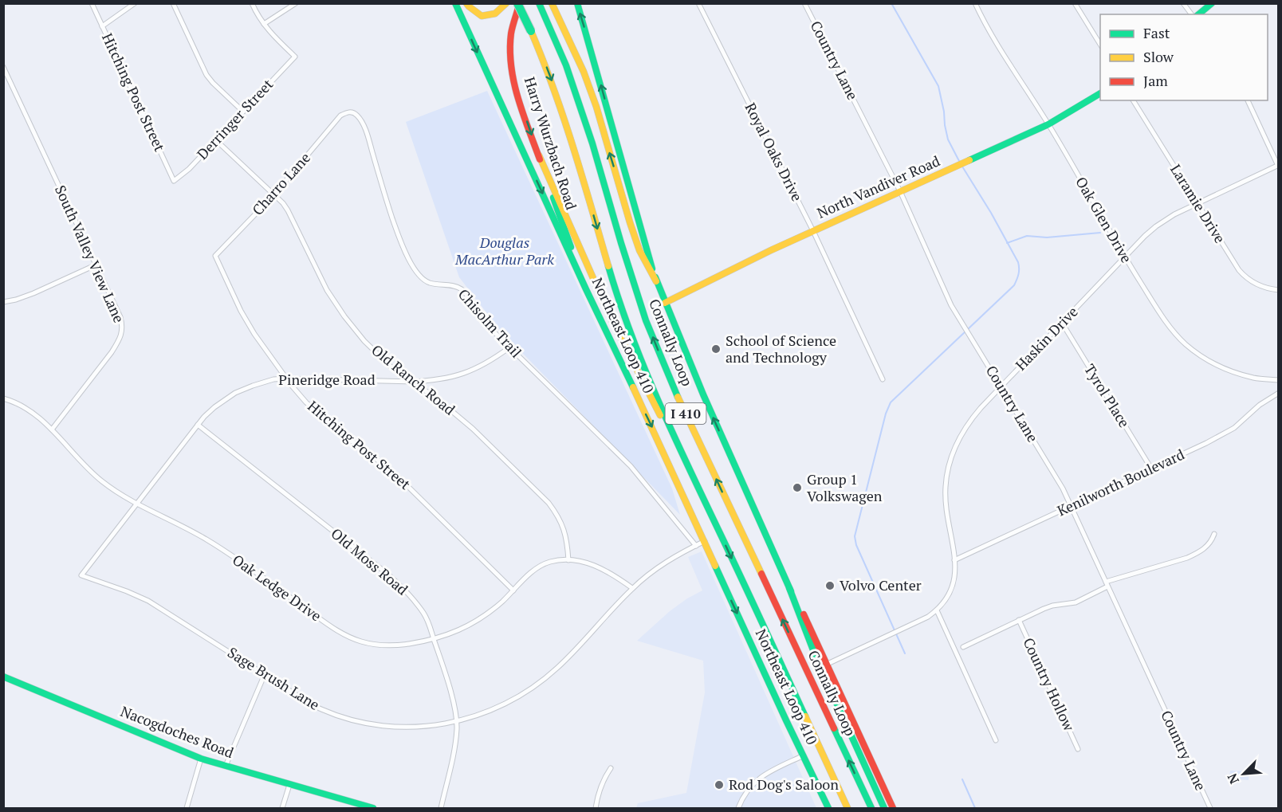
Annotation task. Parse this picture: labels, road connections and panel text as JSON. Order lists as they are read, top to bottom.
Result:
{
  "streets": {
    "main road": [
      "Harry Wurzbach Road",
      "North Vandiver Road",
      "Northeast Loop 410",
      "Connally Loop",
      "I 410",
      "Nacogdoches Road"
    ],
    "street": [
      "Country Lane",
      "Hitching Post Street",
      "Derringer Street",
      "Royal Oaks Drive",
      "Charro Lane",
      "Laramie Drive",
      "Oak Glen Drive",
      "South Valley View Lane",
      "Chisolm Trail",
      "Haskin Drive",
      "Pineridge Road",
      "Old Ranch Road",
      "Tyrol Place",
      "Kenilworth Boulevard",
      "Old Moss Road",
      "Oak Ledge Drive",
      "Sage Brush Lane",
      "Country Hollow"
    ]
  },
  "crossings": [
    ["Country Lane", "North Vandiver Road"],
    ["Country Lane", "Haskin Drive"],
    ["Country Lane", "Kenilworth Boulevard"],
    ["Hitching Post Street", "Derringer Street"],
    ["Hitching Post Street", "Charro Lane"],
    ["Hitching Post Street", "Pineridge Road"],
    ["Hitching Post Street", "Oak Ledge Drive"],
    ["Derringer Street", "Old Ranch Road"],
    ["Harry Wurzbach Road", "Northeast Loop 410"],
    ["Harry Wurzbach Road", "I 410"],
    ["Royal Oaks Drive", "North Vandiver Road"],
    ["Charro Lane", "Chisolm Trail"],
    ["Charro Lane", "Old Ranch Road"],
    ["North Vandiver Road", "Oak Glen Drive"],
    ["Laramie Drive", "Haskin Drive"],
    ["Oak Glen Drive", "Haskin Drive"],
    ["South Valley View Lane", "Oak Ledge Drive"],
    ["Chisolm Trail", "Pineridge Road"],
    ["Chisolm Trail", "Sage Brush Lane"],
    ["Northeast Loop 410", "Sage Brush Lane"],
    ["Haskin Drive", "Tyrol Place"],
    ["Haskin Drive", "Kenilworth Boulevard"],
    ["Pineridge Road", "Old Ranch Road"],
    ["Pineridge Road", "Old Moss Road"],
    ["Pineridge Road", "Oak Ledge Drive"],
    ["Pineridge Road", "Sage Brush Lane"],
    ["Old Ranch Road", "Oak Ledge Drive"],
    ["Tyrol Place", "Kenilworth Boulevard"],
    ["Old Moss Road", "Oak Ledge Drive"],
    ["Old Moss Road", "Sage Brush Lane"]
  ],
  "parks": ["Douglas MacArthur Park"],
  "places": [
    "School of Science and Technology",
    "Group 1 Volkswagen",
    "Volvo Center",
    "Rod Dog's Saloon"
  ],
  "legend": ["Fast", "Slow", "Jam"],
  "north": "bottom left"
}
